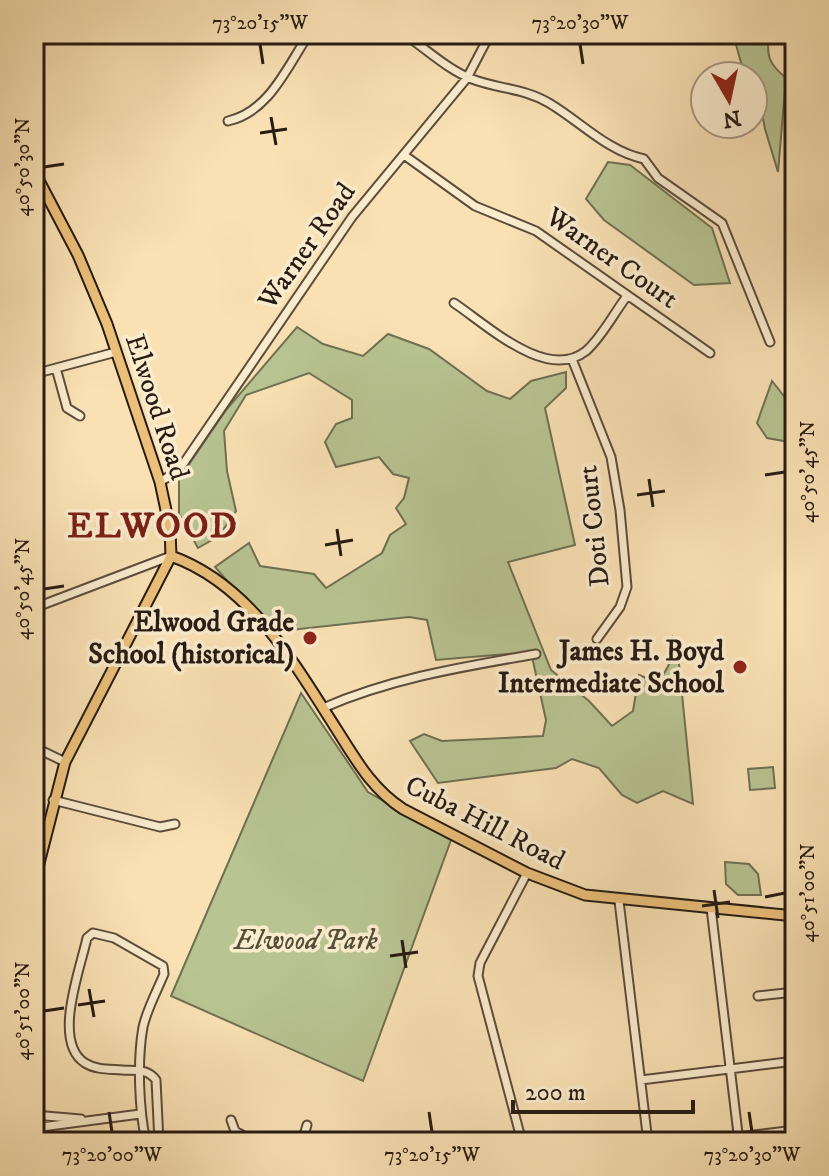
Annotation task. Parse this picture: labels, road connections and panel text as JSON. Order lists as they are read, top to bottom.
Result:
{
  "streets": {
    "main road": ["Elwood Road", "Cuba Hill Road"],
    "street": ["Warner Road", "Warner Court", "Doti Court"]
  },
  "crossings": [
    ["Warner Road", "Warner Court"],
    ["Warner Road", "Elwood Road"],
    ["Elwood Road", "Cuba Hill Road"]
  ],
  "districts": ["ELWOOD"],
  "parks": ["Elwood Park"],
  "places": ["Elwood Grade School (historical)", "James H. Boyd Intermediate School"],
  "scale_bar": "200 m",
  "north": "bottom",
  "coordinates": [
    "73°20'15\"W",
    "73°20'30\"W",
    "40°50'30\"N",
    "40°50'45\"N",
    "40°51'00\"N",
    "73°20'00\"W"
  ]
}
